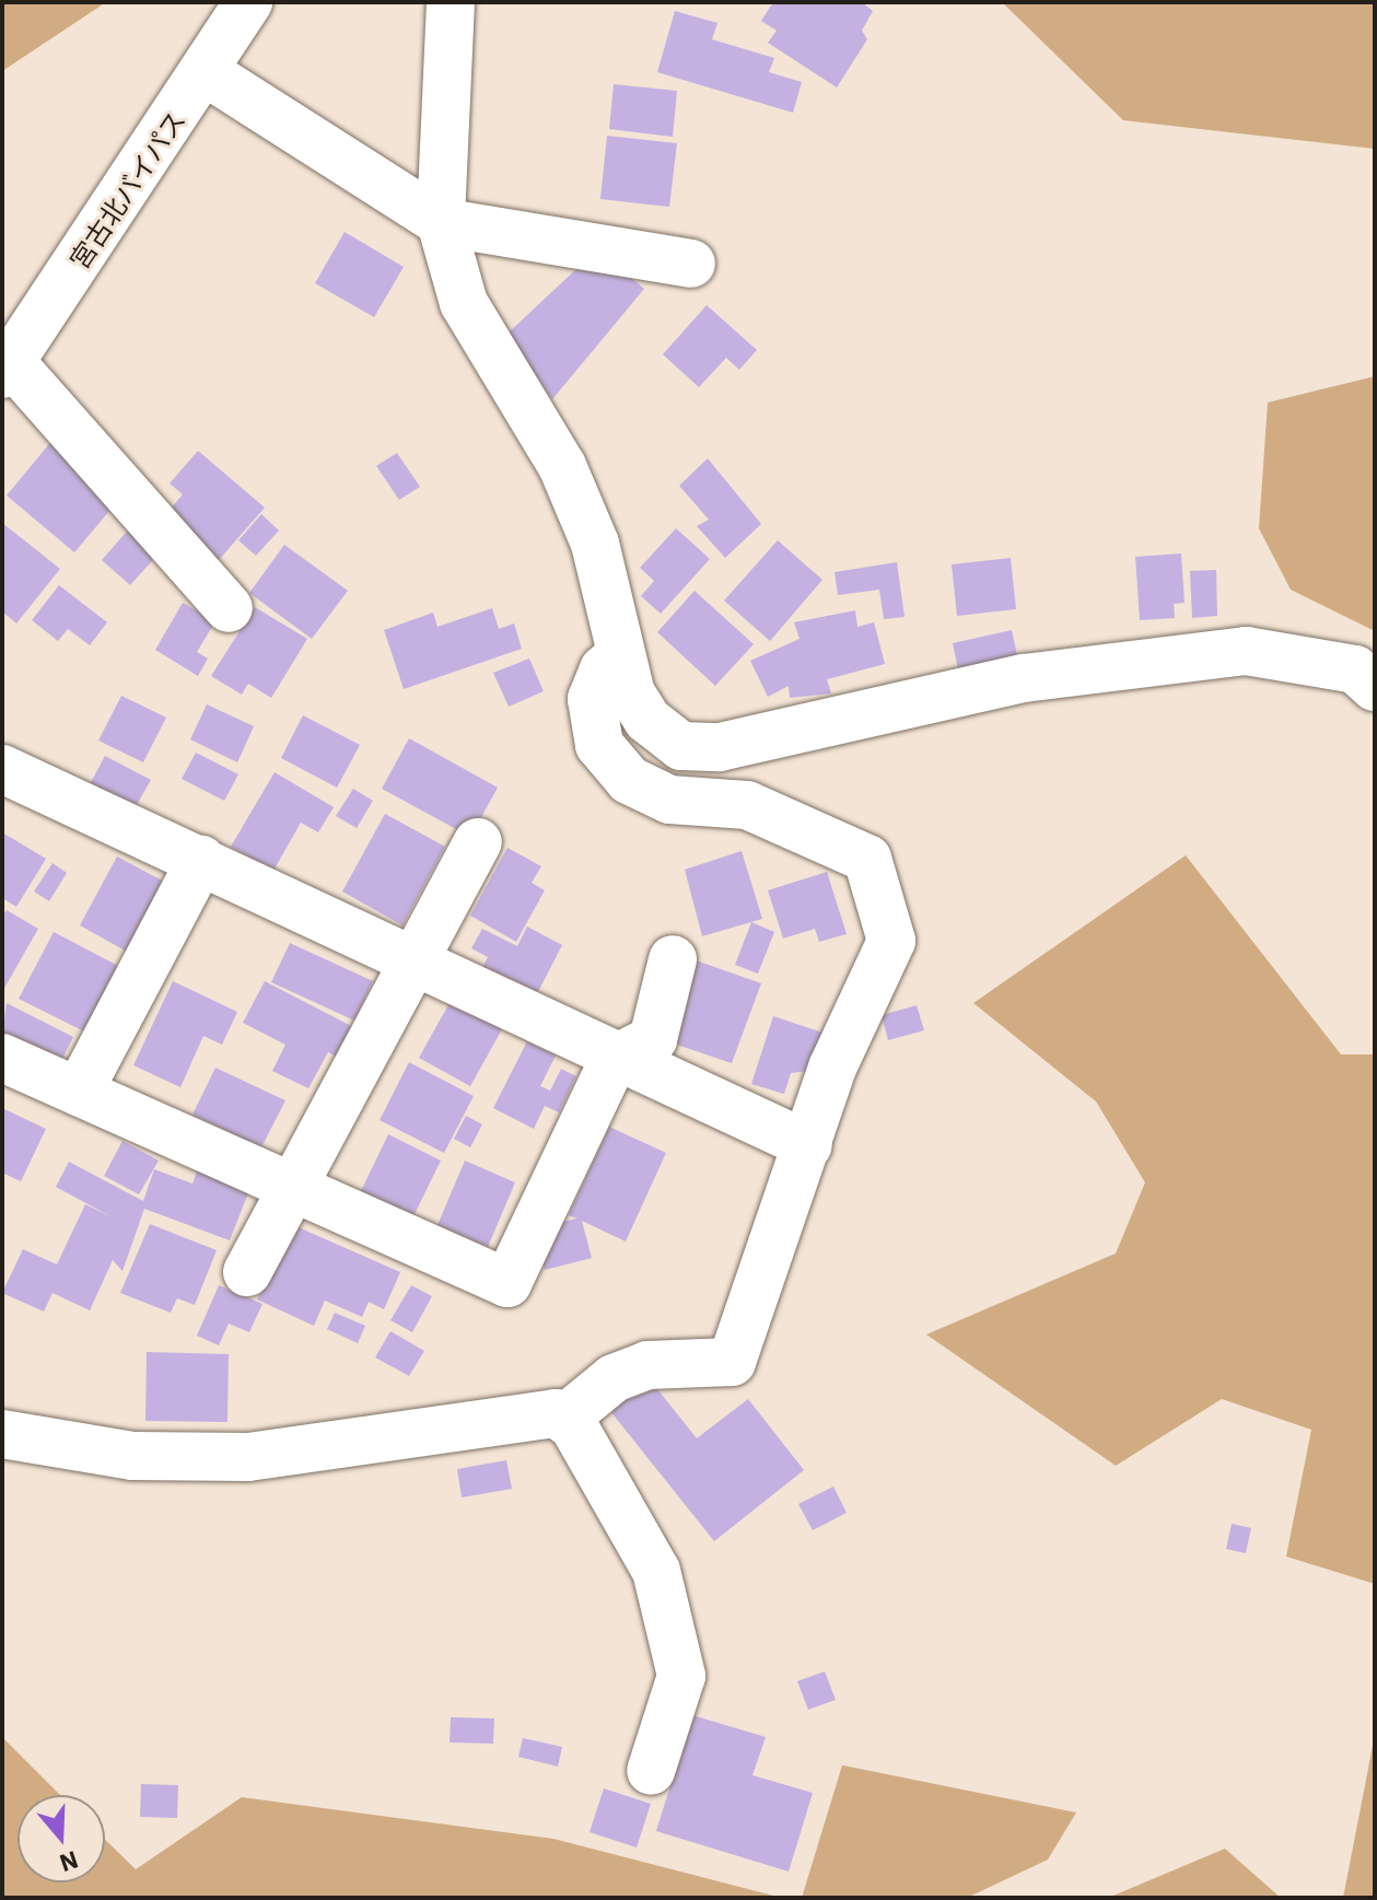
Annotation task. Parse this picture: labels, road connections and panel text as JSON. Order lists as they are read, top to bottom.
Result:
{
  "streets": {
    "main road": ["宮古北バイパス"]
  },
  "north": "bottom"
}
